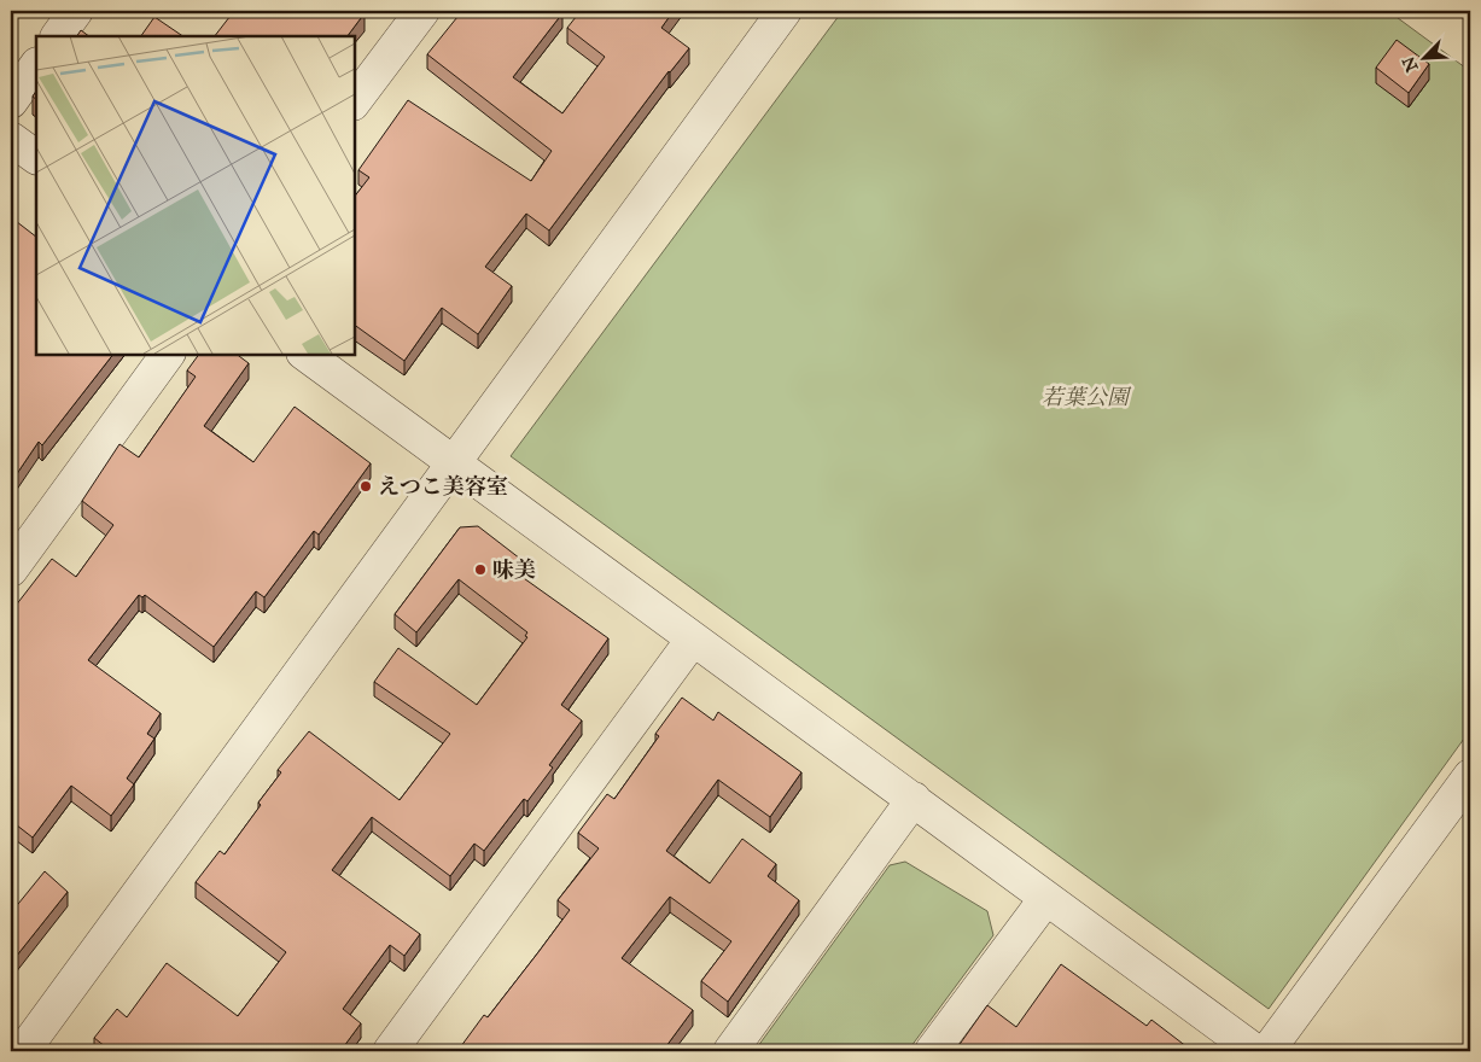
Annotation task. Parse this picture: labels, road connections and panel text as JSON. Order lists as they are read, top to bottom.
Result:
{
  "parks": ["若葉公園"],
  "places": ["えつこ美容室", "味美"],
  "north": "bottom left"
}
